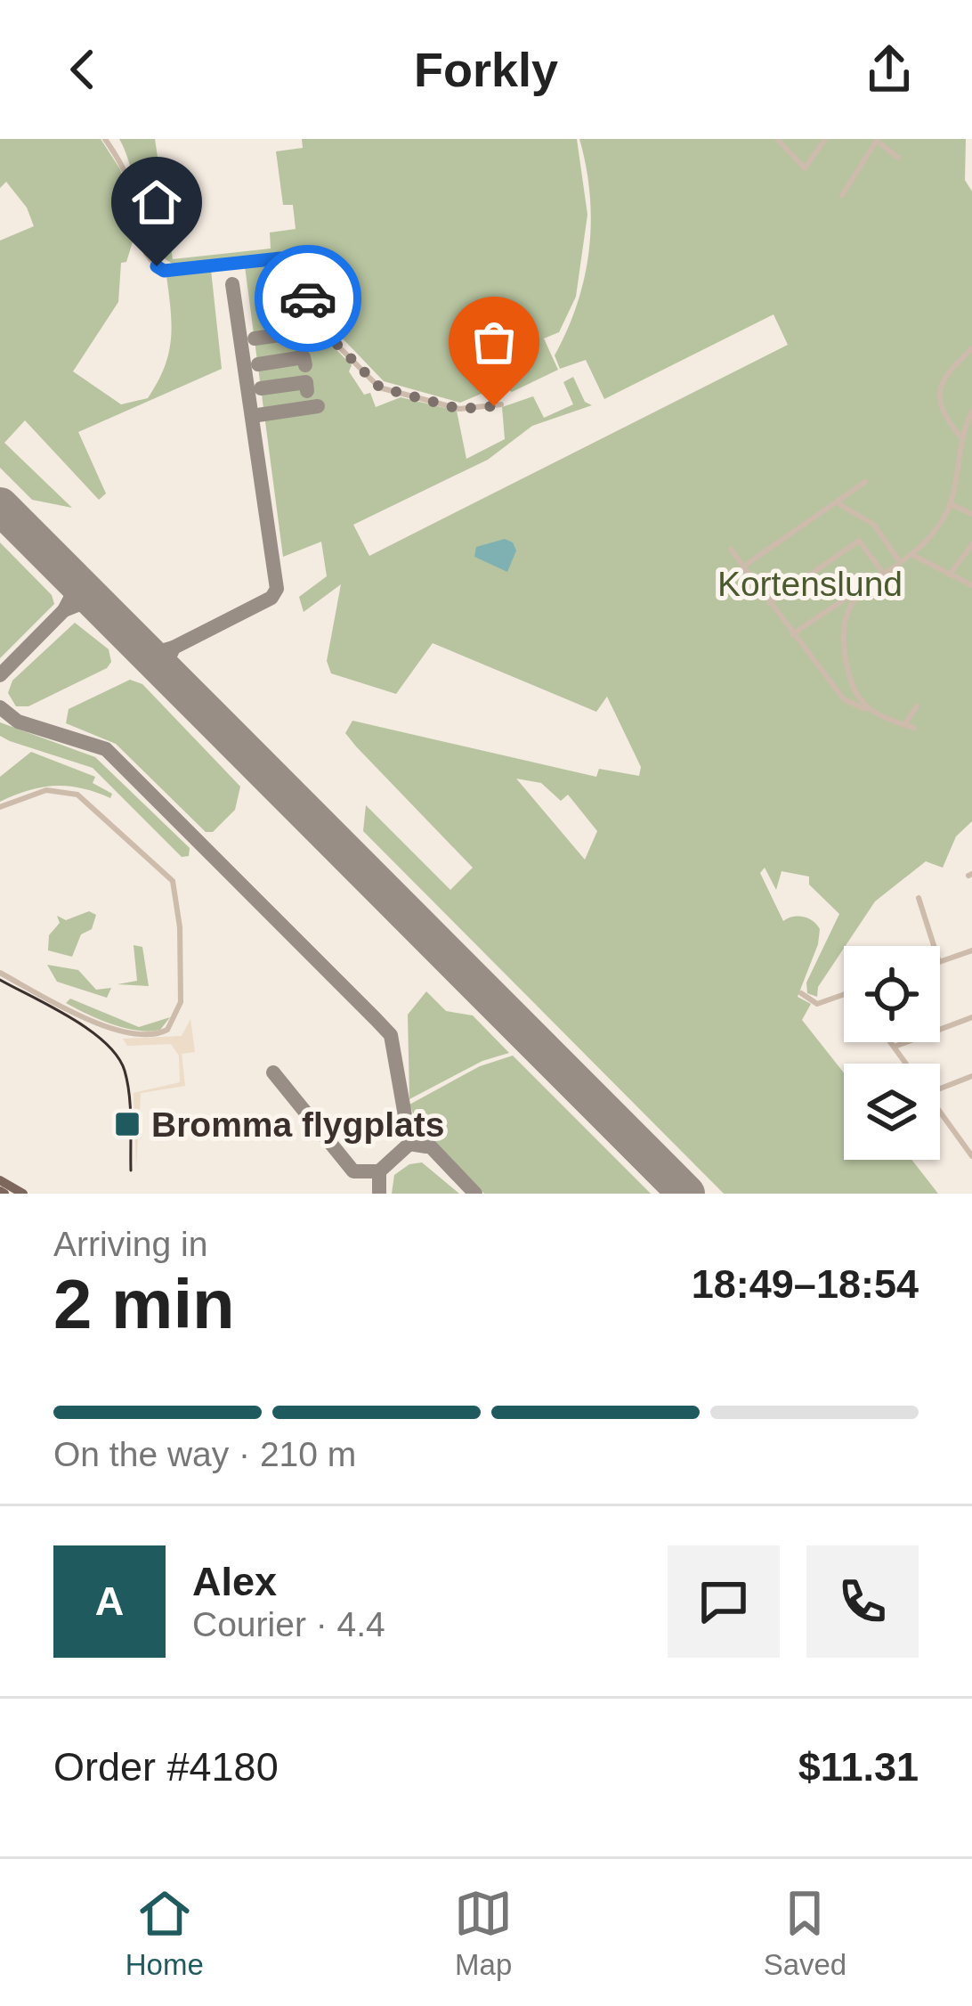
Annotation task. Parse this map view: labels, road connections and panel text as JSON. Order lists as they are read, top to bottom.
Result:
{
  "parks": ["Kortenslund"],
  "places": {
    "transit": ["Bromma flygplats"]
  },
  "page": {
    "header": "Forkly",
    "heading": ["2 min", "Arriving in", "18:49–18:54"],
    "panel": [
      "Alex",
      "Courier · 4.4",
      "Order #4180",
      "$11.31"
    ],
    "bar": "On the way · 210 m",
    "round": "A",
    "tabs": ["Home", "Map", "Saved"]
  }
}
